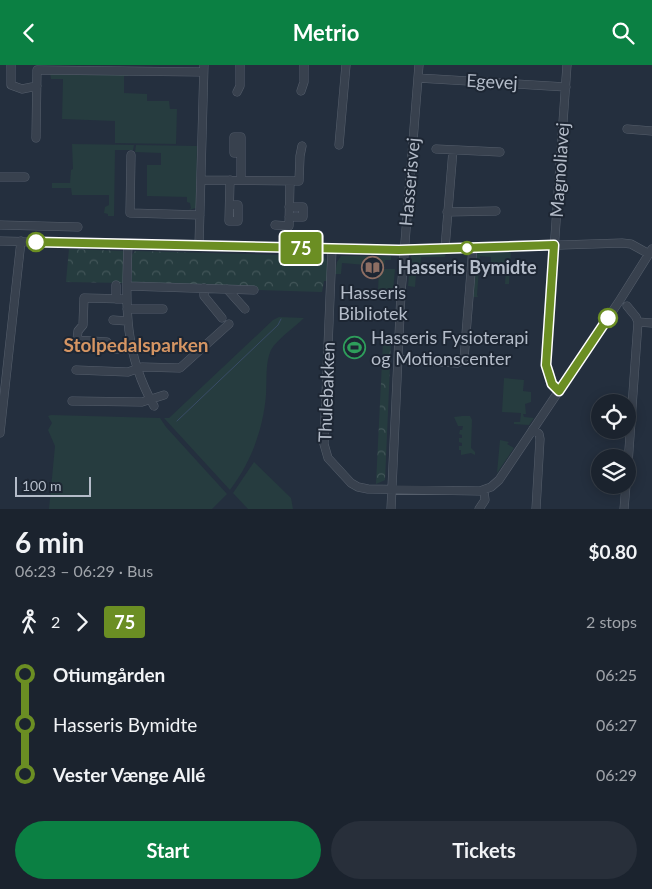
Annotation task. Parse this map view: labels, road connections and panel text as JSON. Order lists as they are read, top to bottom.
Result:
{
  "streets": {
    "street": [
      "Egevej",
      "Magnoliavej",
      "Hasserisvej",
      "Thulebakken"
    ]
  },
  "crossings": [
    ["Egevej", "Magnoliavej"],
    ["Egevej", "Hasserisvej"],
    ["Hasserisvej", "Thulebakken"]
  ],
  "districts": ["Stolpedalsparken"],
  "places": {
    "other": ["Hasseris Bymidte"],
    "library": ["Hasseris Bibliotek"],
    "sports": ["Hasseris Fysioterapi og Motionscenter"]
  },
  "lines": ["bus line 75"],
  "scale_bar": "100 m",
  "page": {
    "header": "Metrio",
    "on_map": "75",
    "scale": "100 m",
    "heading": ["6 min", "06:23 – 06:29 · Bus", "$0.80"],
    "legs": ["2", "75", "2 stops"],
    "list": [
      {
        "name": "Otiumgården",
        "value": "06:25"
      },
      {
        "name": "Hasseris Bymidte",
        "value": "06:27"
      },
      {
        "name": "Vester Vænge Allé",
        "value": "06:29"
      }
    ],
    "buttons": ["Start", "Tickets"]
  }
}
